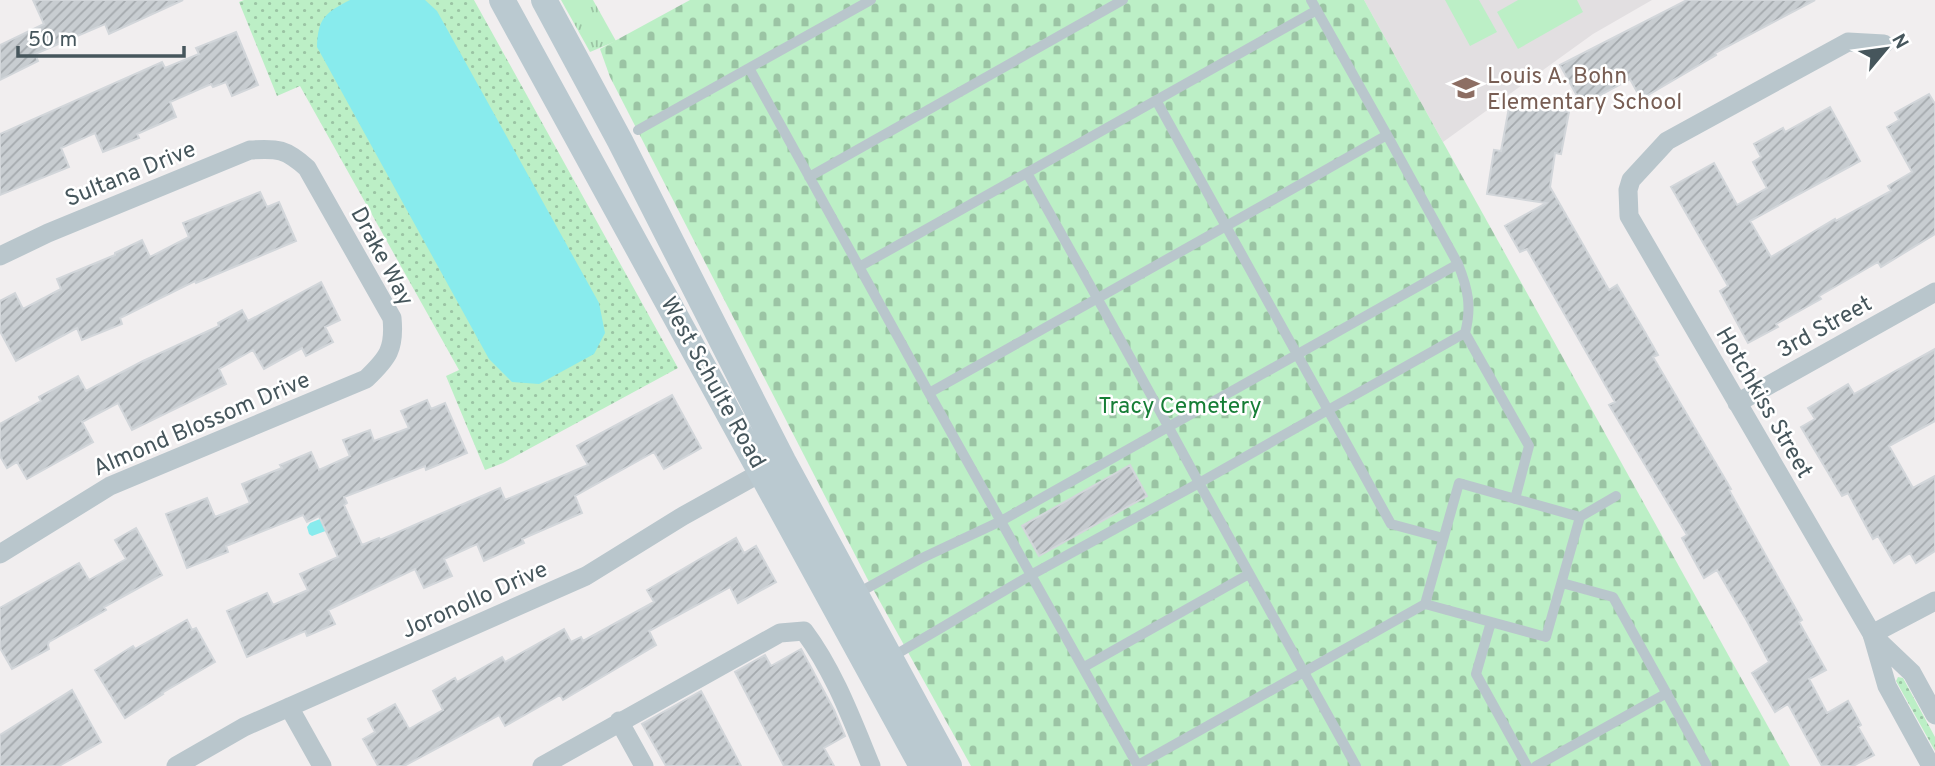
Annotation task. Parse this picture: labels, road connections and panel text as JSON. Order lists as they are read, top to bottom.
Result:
{
  "streets": {
    "main road": ["West Schulte Road"],
    "street": [
      "Sultana Drive",
      "Drake Way",
      "3rd Street",
      "Hotchkiss Street",
      "Almond Blossom Drive",
      "Joronollo Drive"
    ]
  },
  "crossings": [
    ["Sultana Drive", "Drake Way"],
    ["Drake Way", "Almond Blossom Drive"],
    ["3rd Street", "Hotchkiss Street"],
    ["West Schulte Road", "Joronollo Drive"]
  ],
  "parks": ["Tracy Cemetery"],
  "places": {
    "school or university": ["Louis A. Bohn Elementary School"]
  },
  "scale_bar": "50 m",
  "north": "top right"
}
